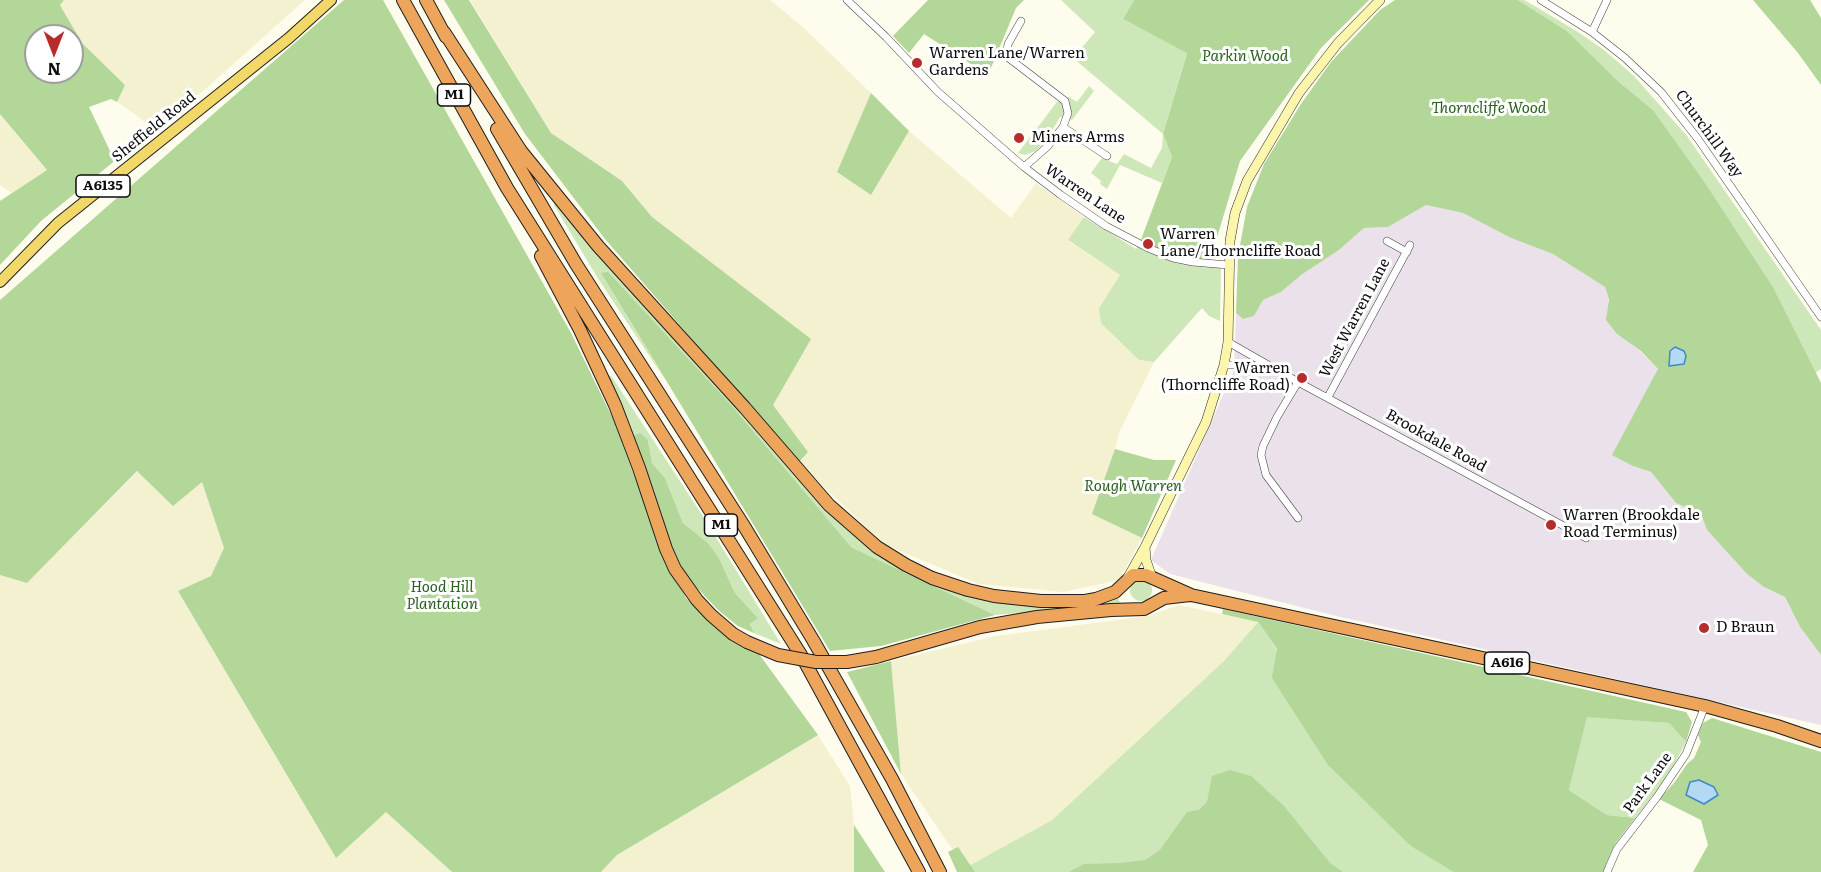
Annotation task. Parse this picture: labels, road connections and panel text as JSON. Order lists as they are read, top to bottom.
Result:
{
  "streets": {
    "highway": ["M1", "A616"],
    "main road": ["Sheffield Road", "A6135"],
    "street": [
      "Churchill Way",
      "Warren Lane",
      "West Warren Lane",
      "Brookdale Road",
      "Park Lane"
    ]
  },
  "crossings": [
    ["M1", "A616"],
    ["West Warren Lane", "Brookdale Road"],
    ["A616", "Park Lane"]
  ],
  "parks": [
    "Parkin Wood",
    "Thorncliffe Wood",
    "Rough Warren",
    "Hood Hill Plantation"
  ],
  "places": [
    "Warren Lane/Warren Gardens",
    "Miners Arms",
    "Warren Lane/Thorncliffe Road",
    "Warren (Thorncliffe Road)",
    "Warren (Brookdale Road Terminus)",
    "D Braun"
  ],
  "north": "bottom"
}
